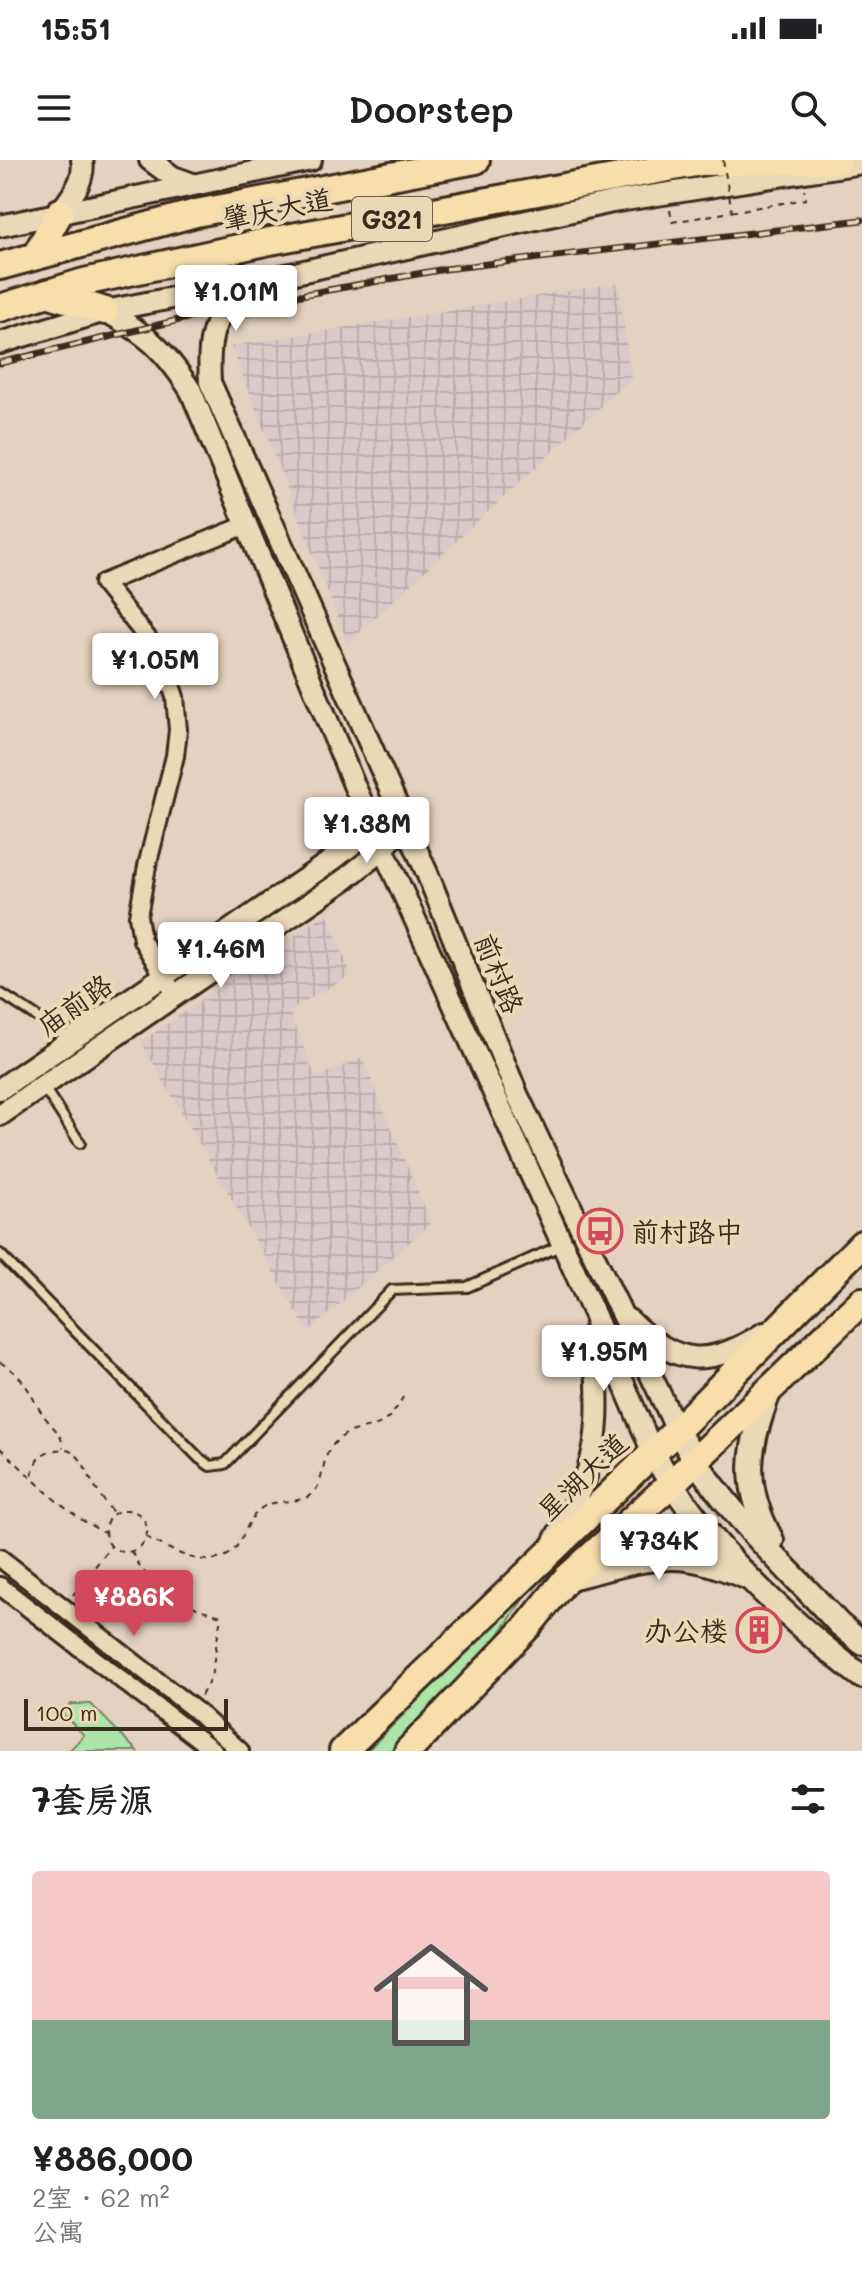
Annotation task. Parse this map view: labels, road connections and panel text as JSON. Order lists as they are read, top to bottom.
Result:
{
  "streets": {
    "main road": [
      "肇庆大道",
      "G321",
      "前村路",
      "星湖大道"
    ],
    "street": ["庙前路"]
  },
  "crossings": [
    ["前村路", "庙前路"],
    ["前村路", "星湖大道"]
  ],
  "places": {
    "bus stop": ["前村路中"],
    "building": ["办公楼"]
  },
  "scale_bar": "100 m",
  "page": {
    "status": "15:51",
    "header": "Doorstep",
    "price": [
      "¥1.01M",
      "¥1.05M",
      "¥1.38M",
      "¥1.46M",
      "¥1.95M",
      "¥734K",
      "¥886K"
    ],
    "scale": "100 m",
    "heading": "7套房源",
    "list": [
      {
        "name": "¥886,000",
        "note": "2室 · 62 m² · 公寓"
      }
    ]
  }
}
